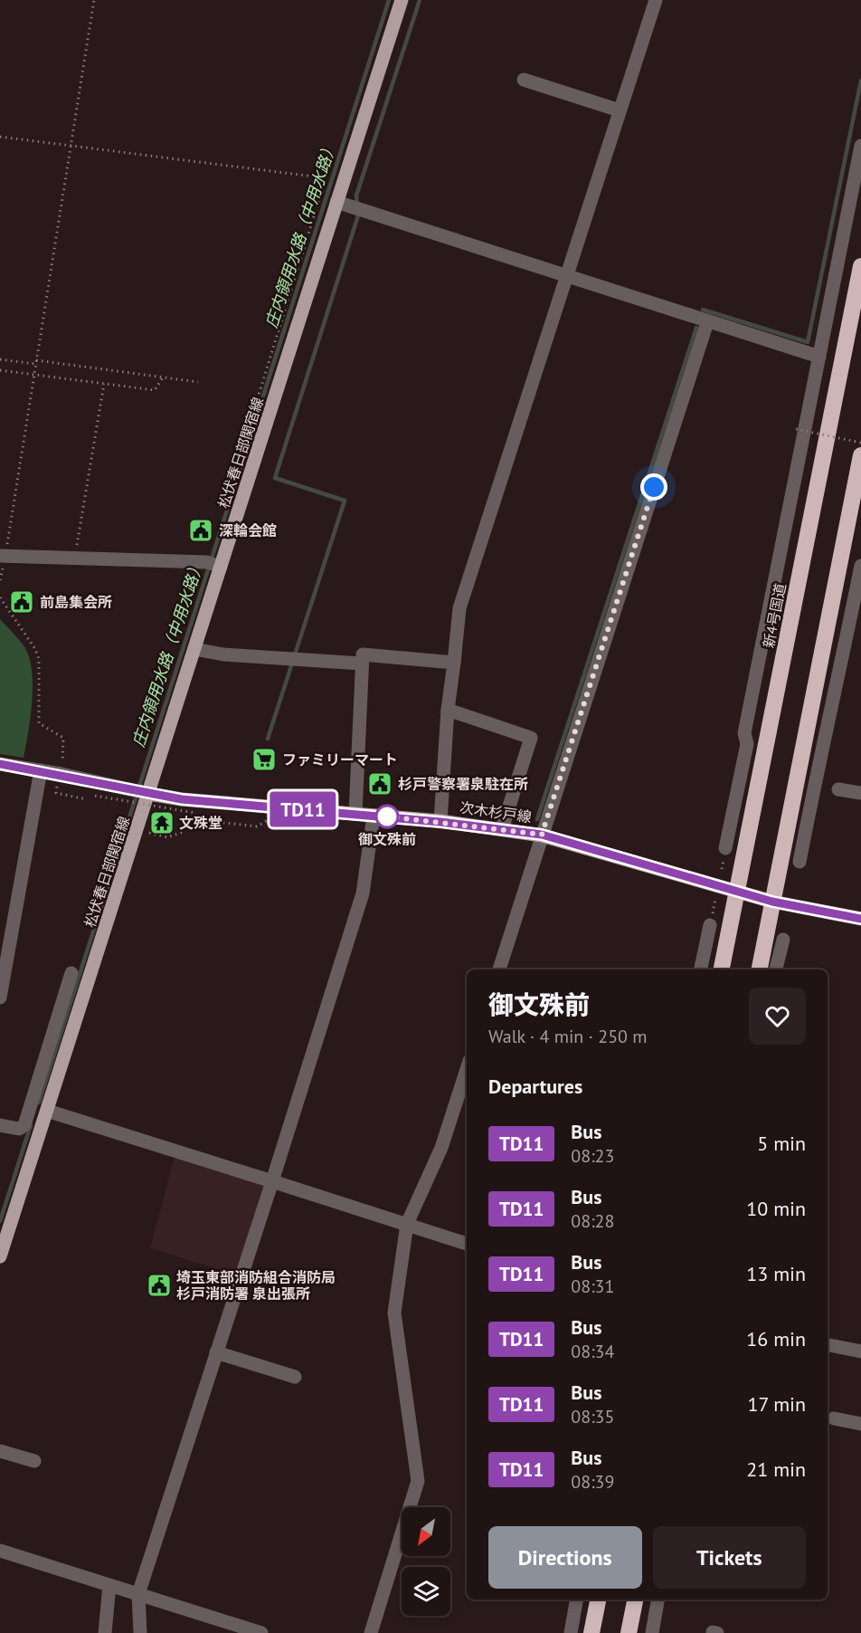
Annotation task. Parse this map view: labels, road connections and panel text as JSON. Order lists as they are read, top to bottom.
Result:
{
  "streets": {
    "highway": ["新4号国道"],
    "main road": ["松伏春日部関宿線", "次木杉戸線"]
  },
  "crossings": [
    ["松伏春日部関宿線", "次木杉戸線"],
    ["新4号国道", "次木杉戸線"]
  ],
  "water": ["庄内領用水路（中用水路）"],
  "places": {
    "public building": [
      "深輪会館",
      "前島集会所",
      "杉戸警察署泉駐在所",
      "埼玉東部消防組合消防局 杉戸消防署 泉出張所"
    ],
    "supermarket": ["ファミリーマート"],
    "other": ["御文殊前"],
    "temple": ["文殊堂"]
  },
  "lines": ["bus line TD11"],
  "north": "bottom left",
  "page": {
    "on_map": "TD11",
    "heading": [
      ["御文殊前", "Walk · 4 min · 250 m"],
      "Departures"
    ],
    "list": [
      {
        "mark": "TD11",
        "name": "Bus",
        "note": "08:23",
        "value": "5 min"
      },
      {
        "mark": "TD11",
        "name": "Bus",
        "note": "08:28",
        "value": "10 min"
      },
      {
        "mark": "TD11",
        "name": "Bus",
        "note": "08:31",
        "value": "13 min"
      },
      {
        "mark": "TD11",
        "name": "Bus",
        "note": "08:34",
        "value": "16 min"
      },
      {
        "mark": "TD11",
        "name": "Bus",
        "note": "08:35",
        "value": "17 min"
      },
      {
        "mark": "TD11",
        "name": "Bus",
        "note": "08:39",
        "value": "21 min"
      }
    ],
    "buttons": ["Directions", "Tickets"]
  }
}
